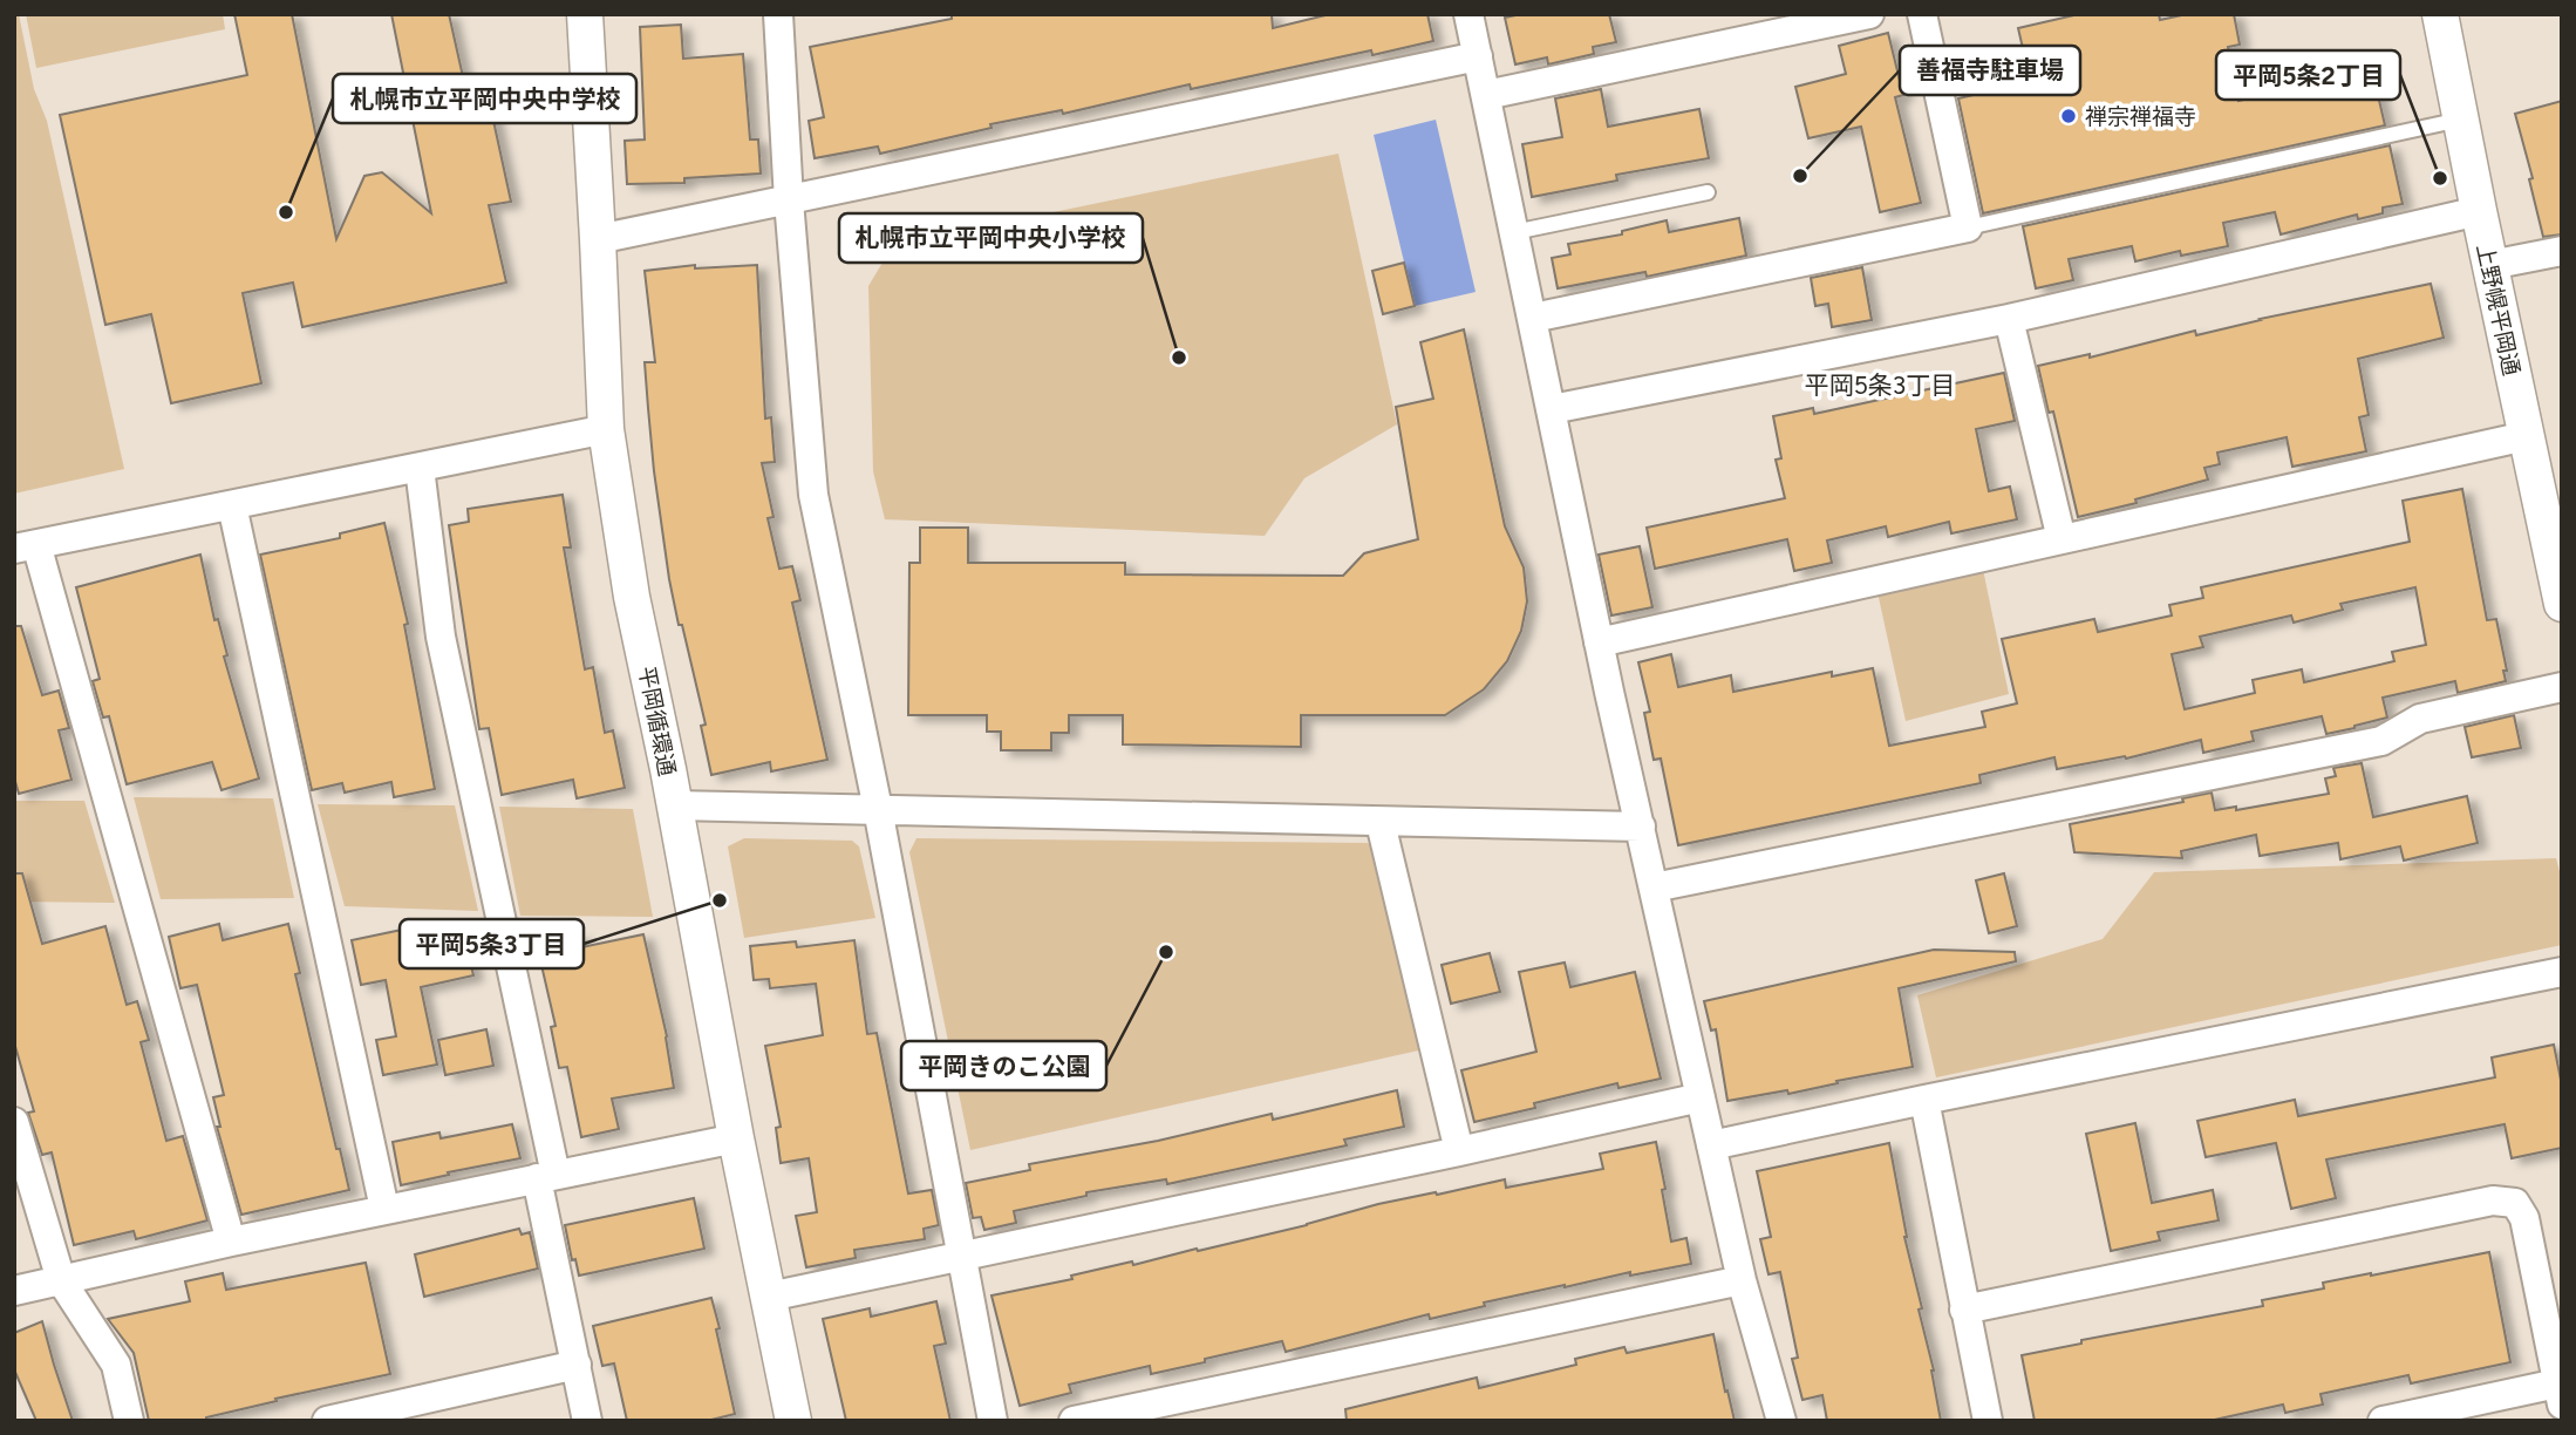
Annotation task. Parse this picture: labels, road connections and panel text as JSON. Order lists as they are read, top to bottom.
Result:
{
  "streets": {
    "street": ["上野幌平岡通", "平岡循環通"]
  },
  "districts": ["平岡5条3丁目"],
  "places": [
    "禅宗禅福寺",
    "善福寺駐車場",
    "平岡5条2丁目",
    "札幌市立平岡中央中学校",
    "札幌市立平岡中央小学校",
    "平岡5条3丁目",
    "平岡きのこ公園"
  ]
}
